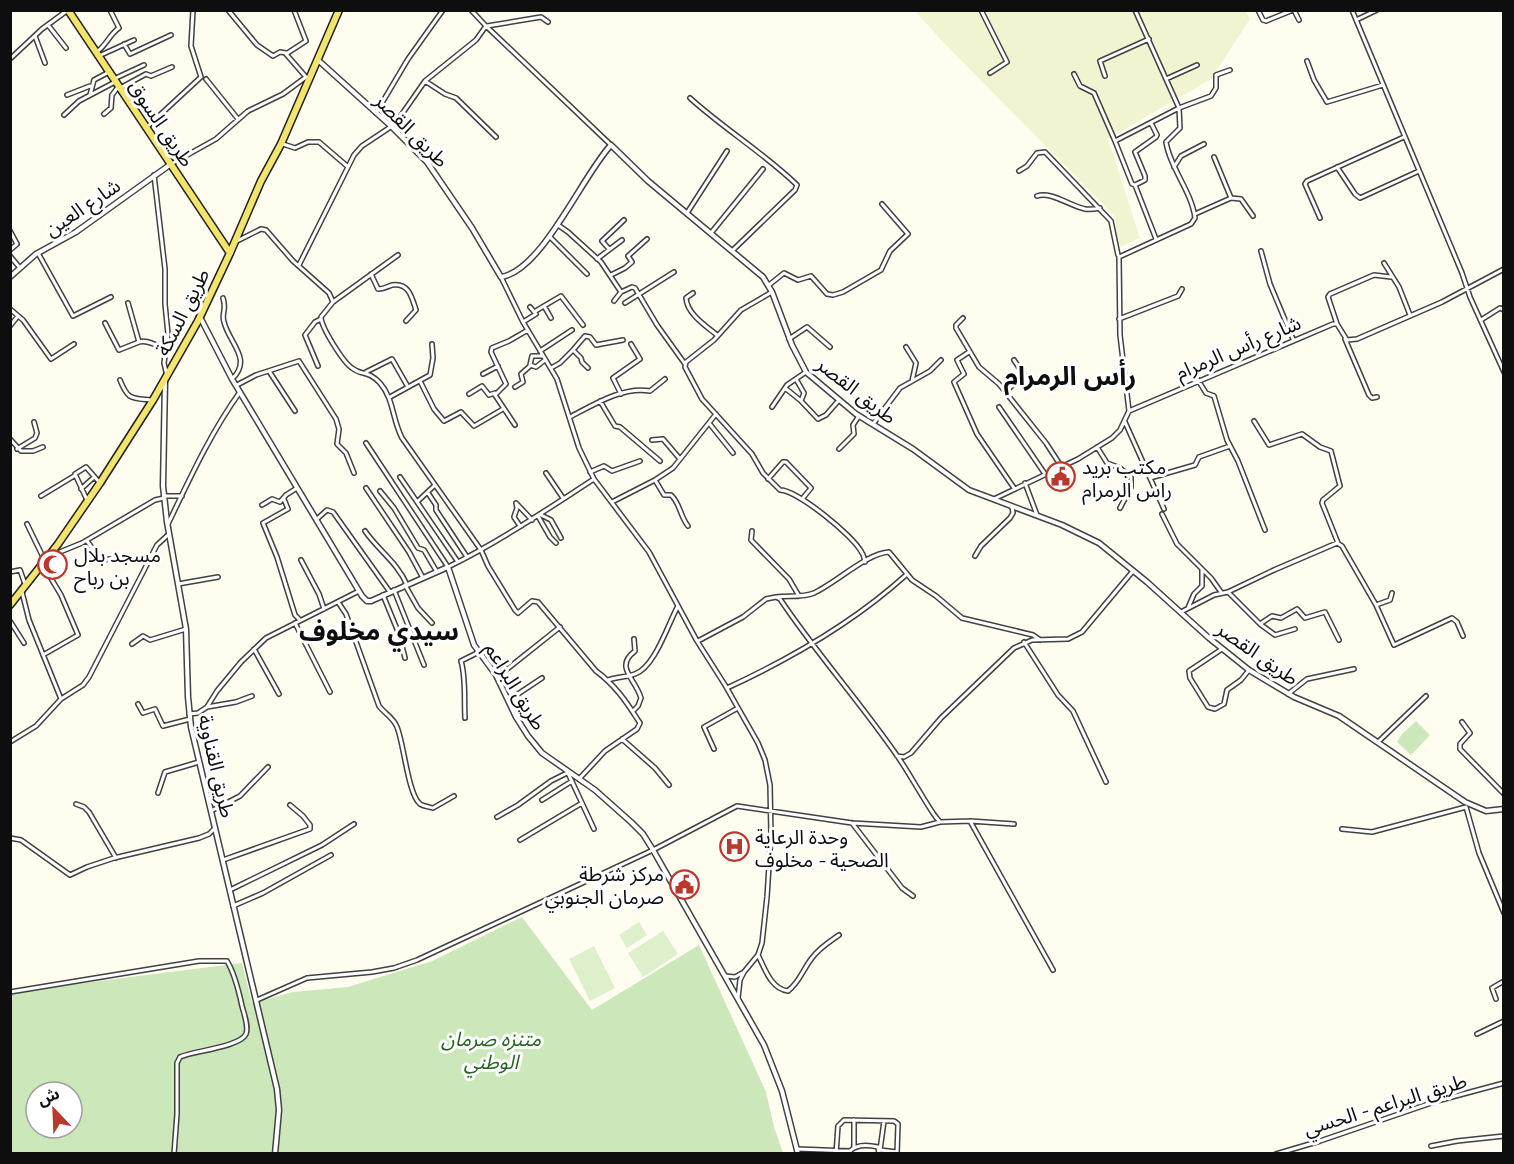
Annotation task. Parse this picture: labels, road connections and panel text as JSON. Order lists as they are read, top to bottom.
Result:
{
  "streets": {
    "main road": ["طريق السوق", "طريق السكة"],
    "street": [
      "طريق القصر",
      "شارع العين",
      "شارع رأس الرمرام",
      "طريق البراعم",
      "طريق القناوية",
      "طريق البراعم - الحسي"
    ]
  },
  "crossings": [
    ["طريق السوق", "شارع العين"],
    ["طريق السوق", "طريق السكة"],
    ["طريق القصر", "طريق السكة"],
    ["طريق السكة", "طريق القناوية"]
  ],
  "districts": ["رأس الرمرام", "سيدي مخلوف"],
  "parks": ["متنزه صرمان الوطني"],
  "places": {
    "public building": ["مكتب بريد راس الرمرام", "مركز شرطة صرمان الجنوبي"],
    "mosque": ["مسجد بلال بن رباح"],
    "hospital": ["وحدة الرعاية الصحية - مخلوف"]
  },
  "north": "top left"
}
